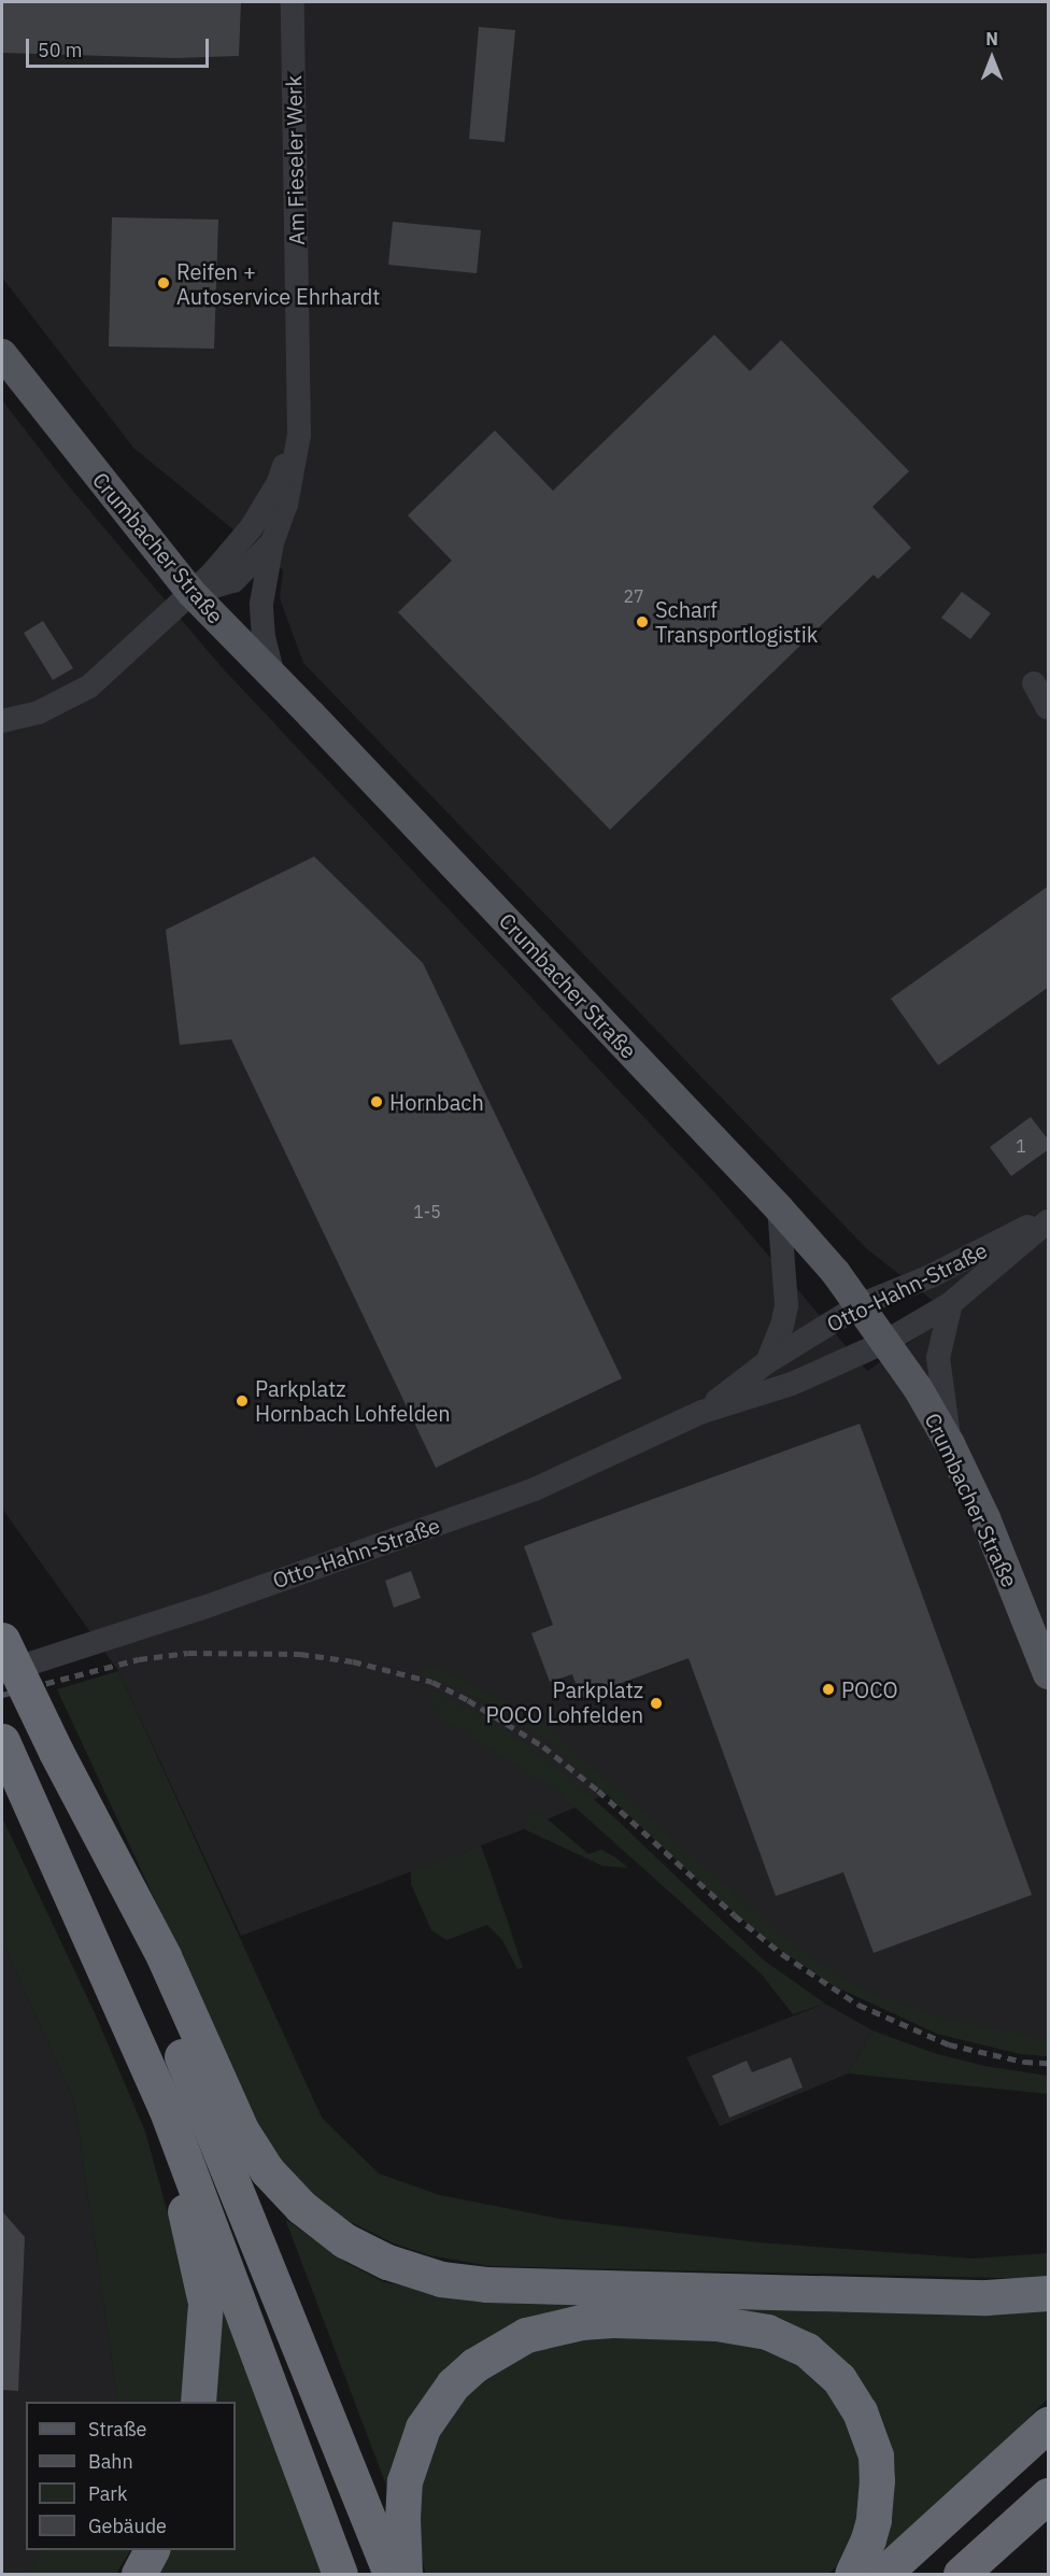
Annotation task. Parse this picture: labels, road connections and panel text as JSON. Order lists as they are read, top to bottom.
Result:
{
  "streets": {
    "main road": ["Crumbacher Straße"],
    "street": ["Am Fieseler Werk", "Otto-Hahn-Straße"]
  },
  "crossings": [
    ["Am Fieseler Werk", "Crumbacher Straße"],
    ["Crumbacher Straße", "Otto-Hahn-Straße"]
  ],
  "places": [
    "Reifen + Autoservice Ehrhardt",
    "Scharf Transportlogistik",
    "Hornbach",
    "Parkplatz Hornbach Lohfelden",
    "POCO",
    "Parkplatz POCO Lohfelden"
  ],
  "house_numbers": ["27", "1", "1-5"],
  "legend": [
    "Straße",
    "Bahn",
    "Park",
    "Gebäude"
  ],
  "scale_bar": "50 m",
  "north": "top"
}
